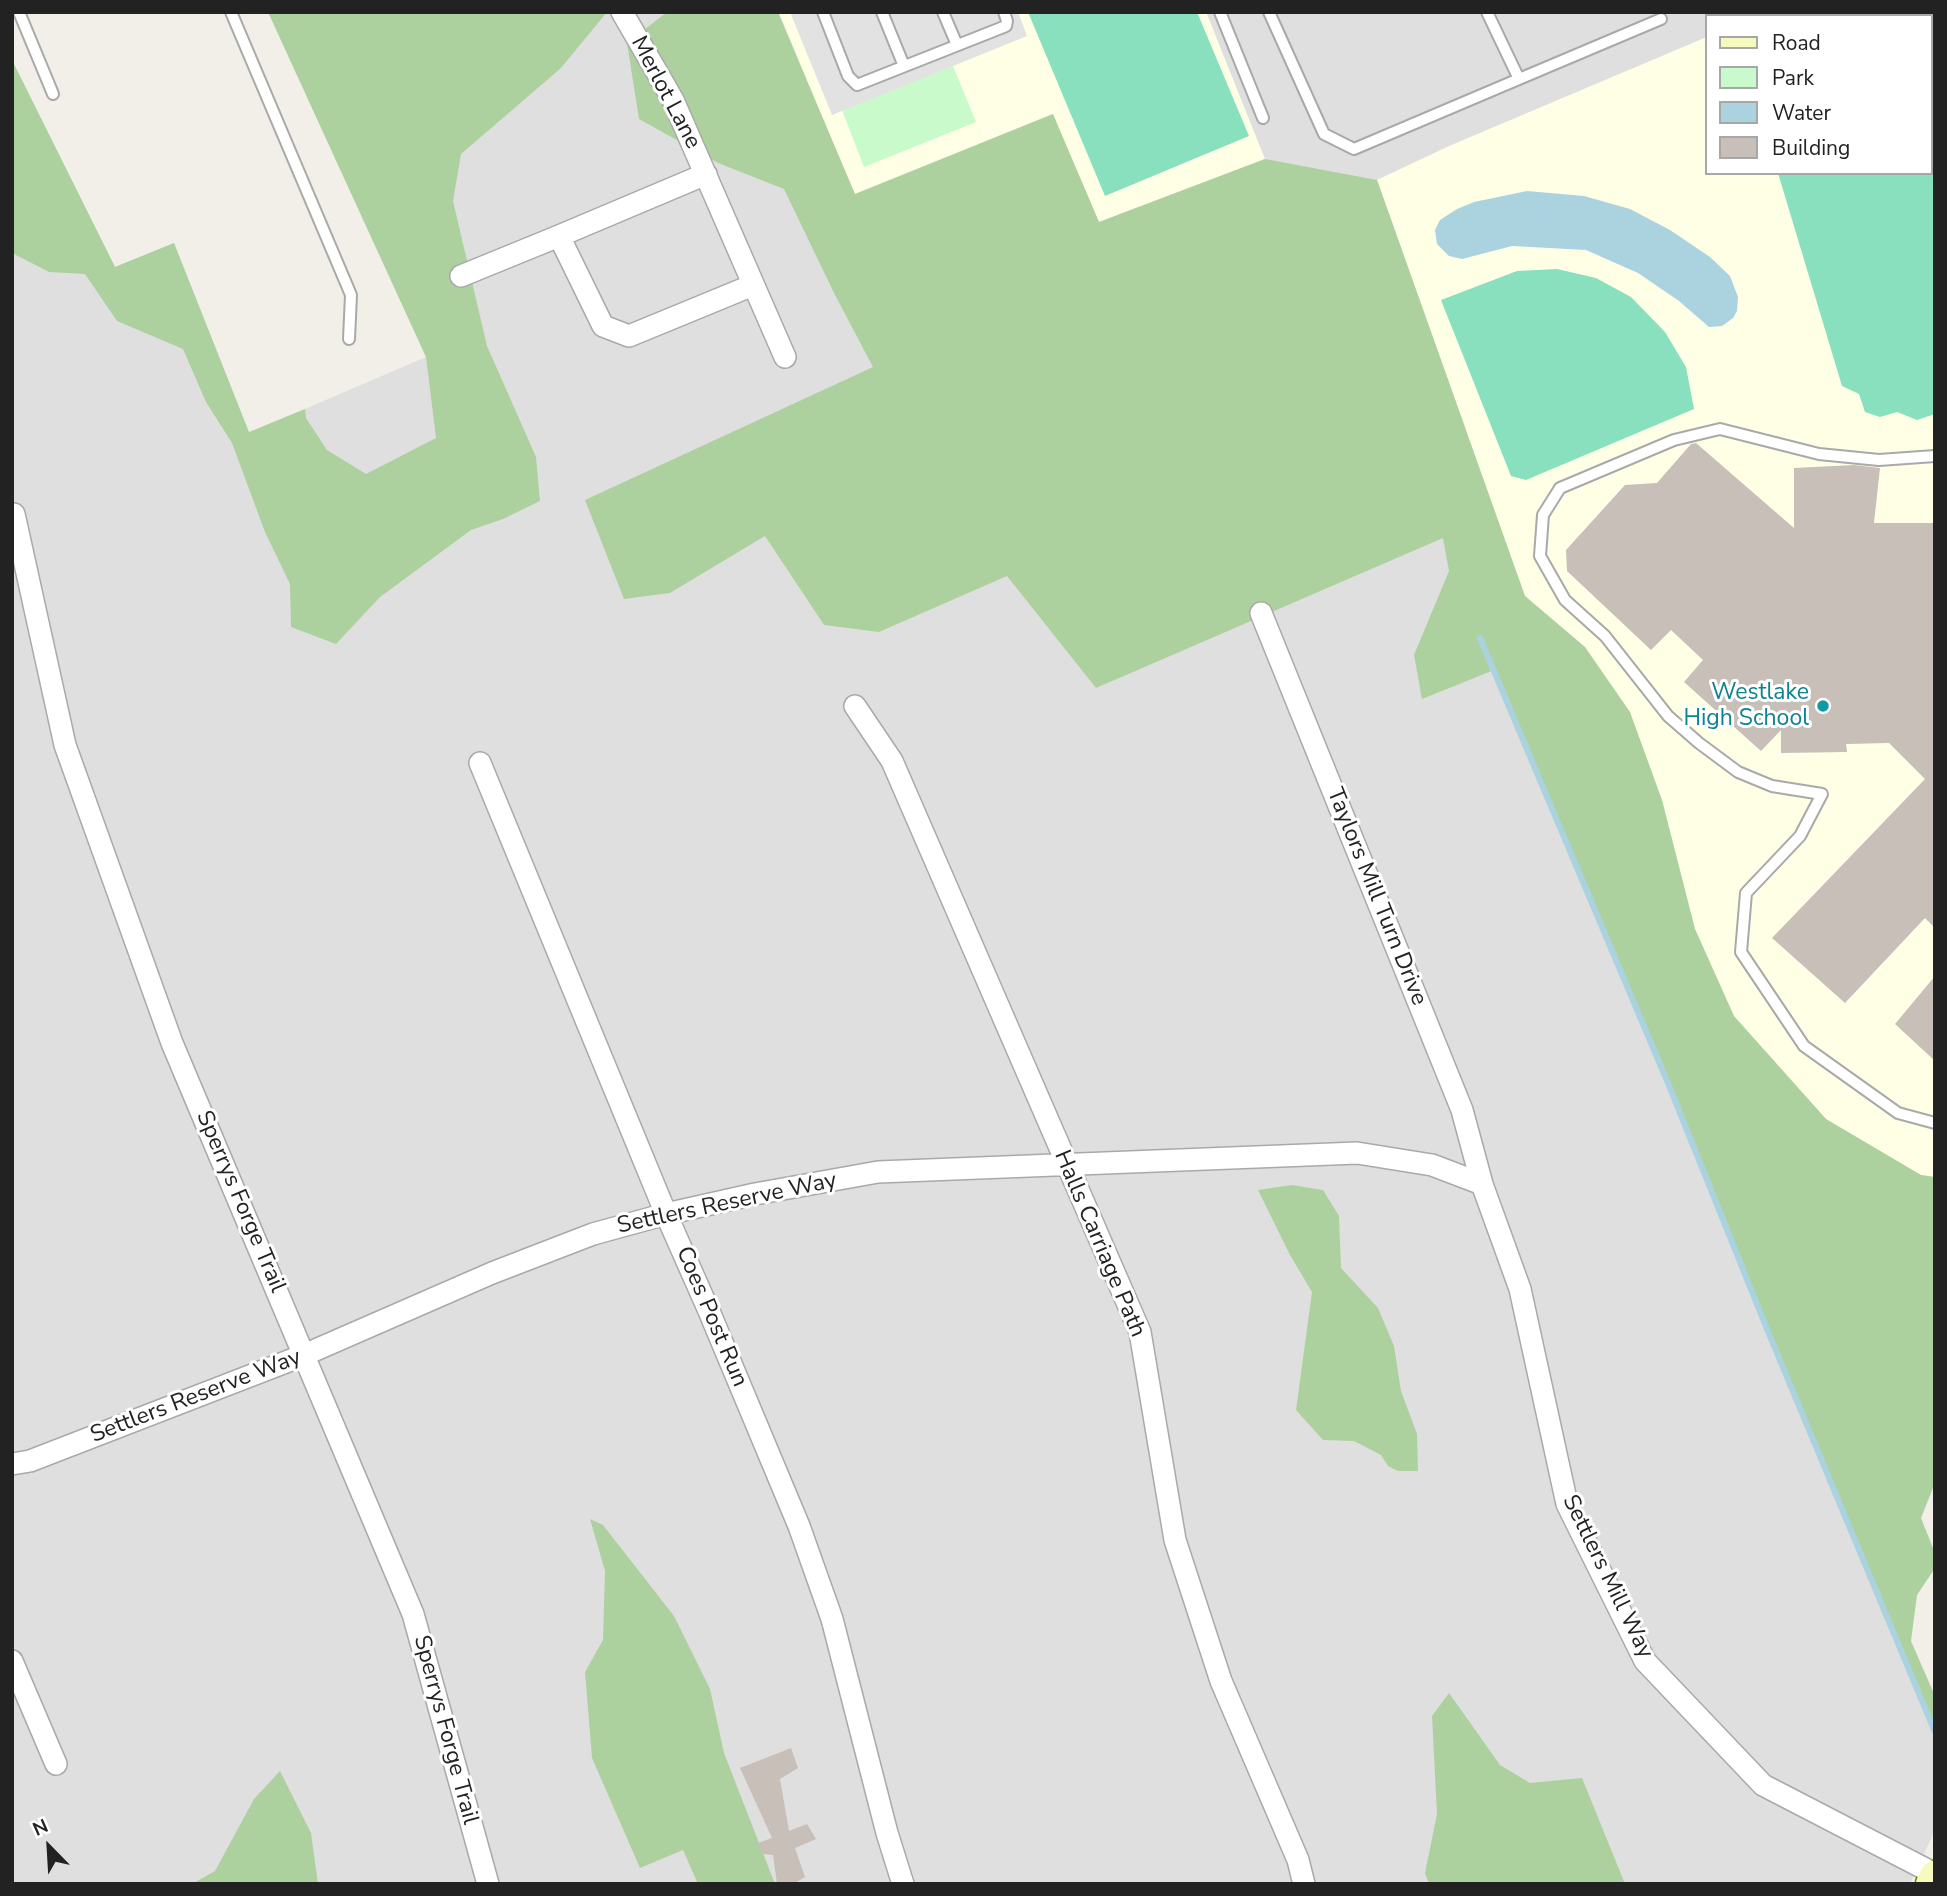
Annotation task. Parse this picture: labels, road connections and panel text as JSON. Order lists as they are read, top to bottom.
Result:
{
  "streets": {
    "street": [
      "Merlot Lane",
      "Taylors Mill Turn Drive",
      "Sperrys Forge Trail",
      "Settlers Reserve Way",
      "Halls Carriage Path",
      "Coes Post Run",
      "Settlers Mill Way"
    ]
  },
  "crossings": [
    ["Taylors Mill Turn Drive", "Settlers Reserve Way"],
    ["Taylors Mill Turn Drive", "Settlers Mill Way"],
    ["Sperrys Forge Trail", "Settlers Reserve Way"],
    ["Settlers Reserve Way", "Halls Carriage Path"],
    ["Settlers Reserve Way", "Coes Post Run"],
    ["Settlers Reserve Way", "Settlers Mill Way"]
  ],
  "places": ["Westlake High School"],
  "legend": [
    "Road",
    "Park",
    "Water",
    "Building"
  ],
  "north": "top left"
}
